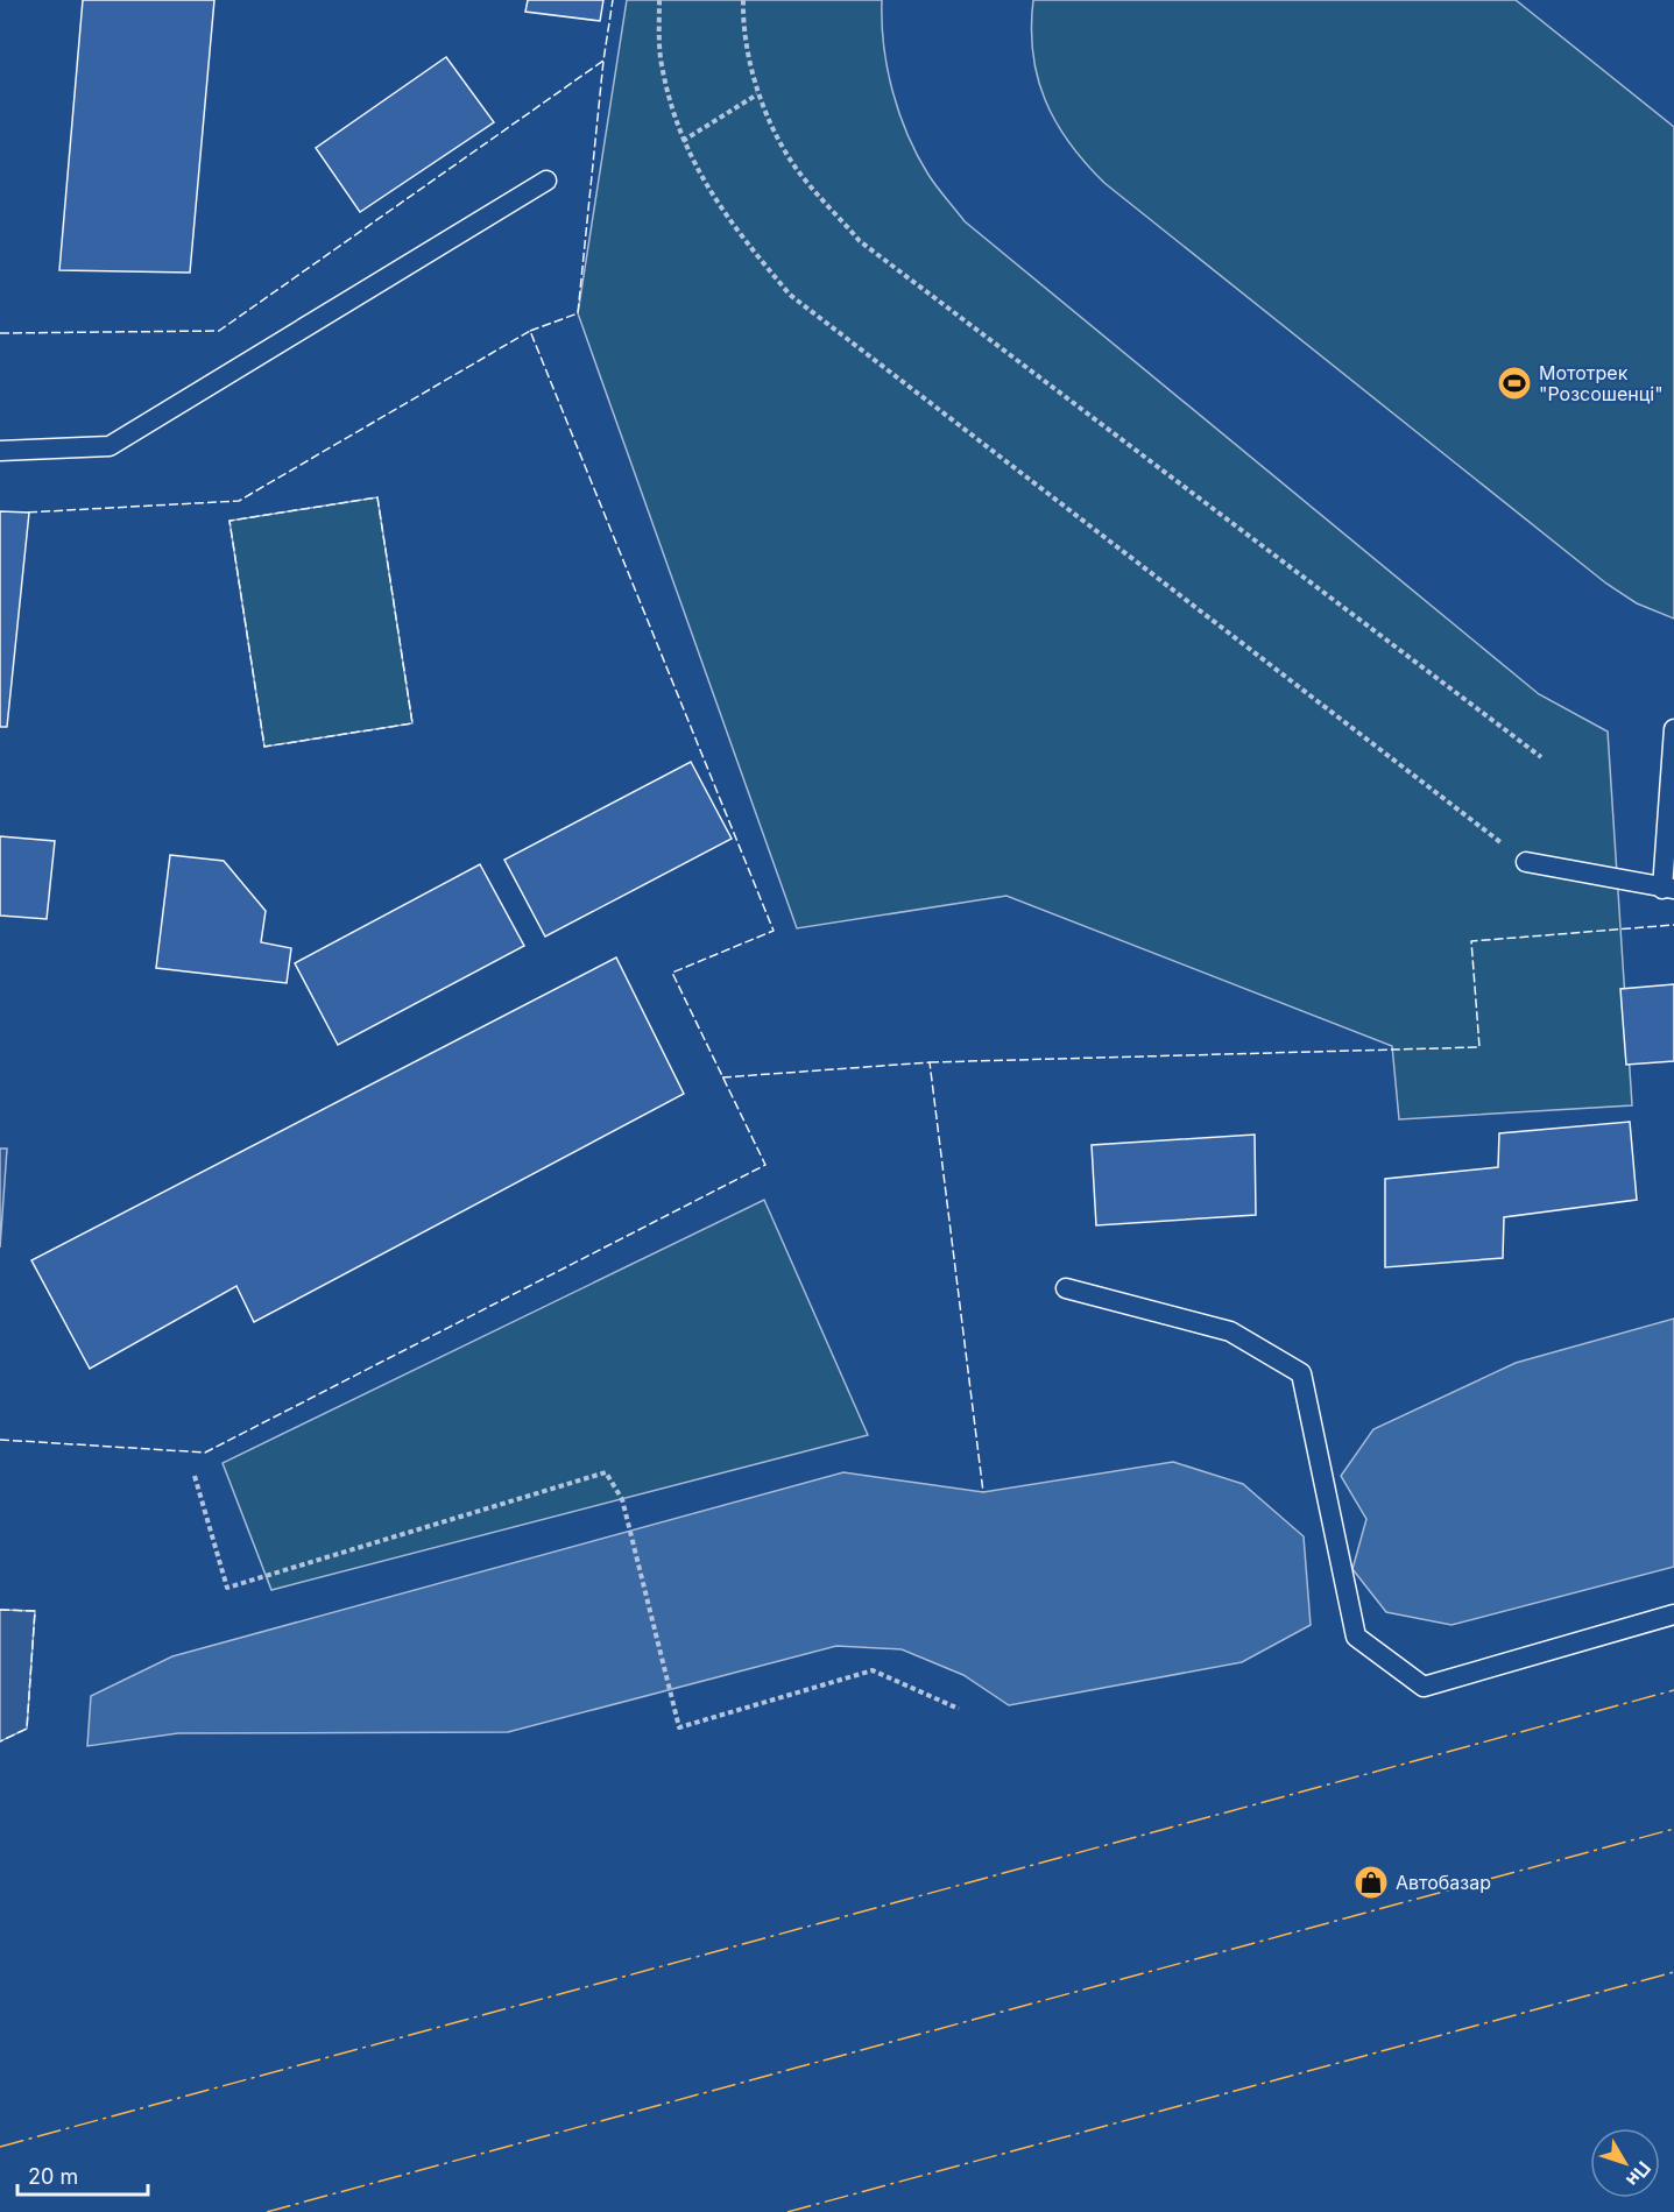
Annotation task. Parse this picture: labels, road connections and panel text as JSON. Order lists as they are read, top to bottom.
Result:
{
  "places": {
    "sports": ["Мототрек \"Розсошенці\""],
    "shop": ["Автобазар"]
  },
  "scale_bar": "20 m",
  "north": "bottom right"
}
